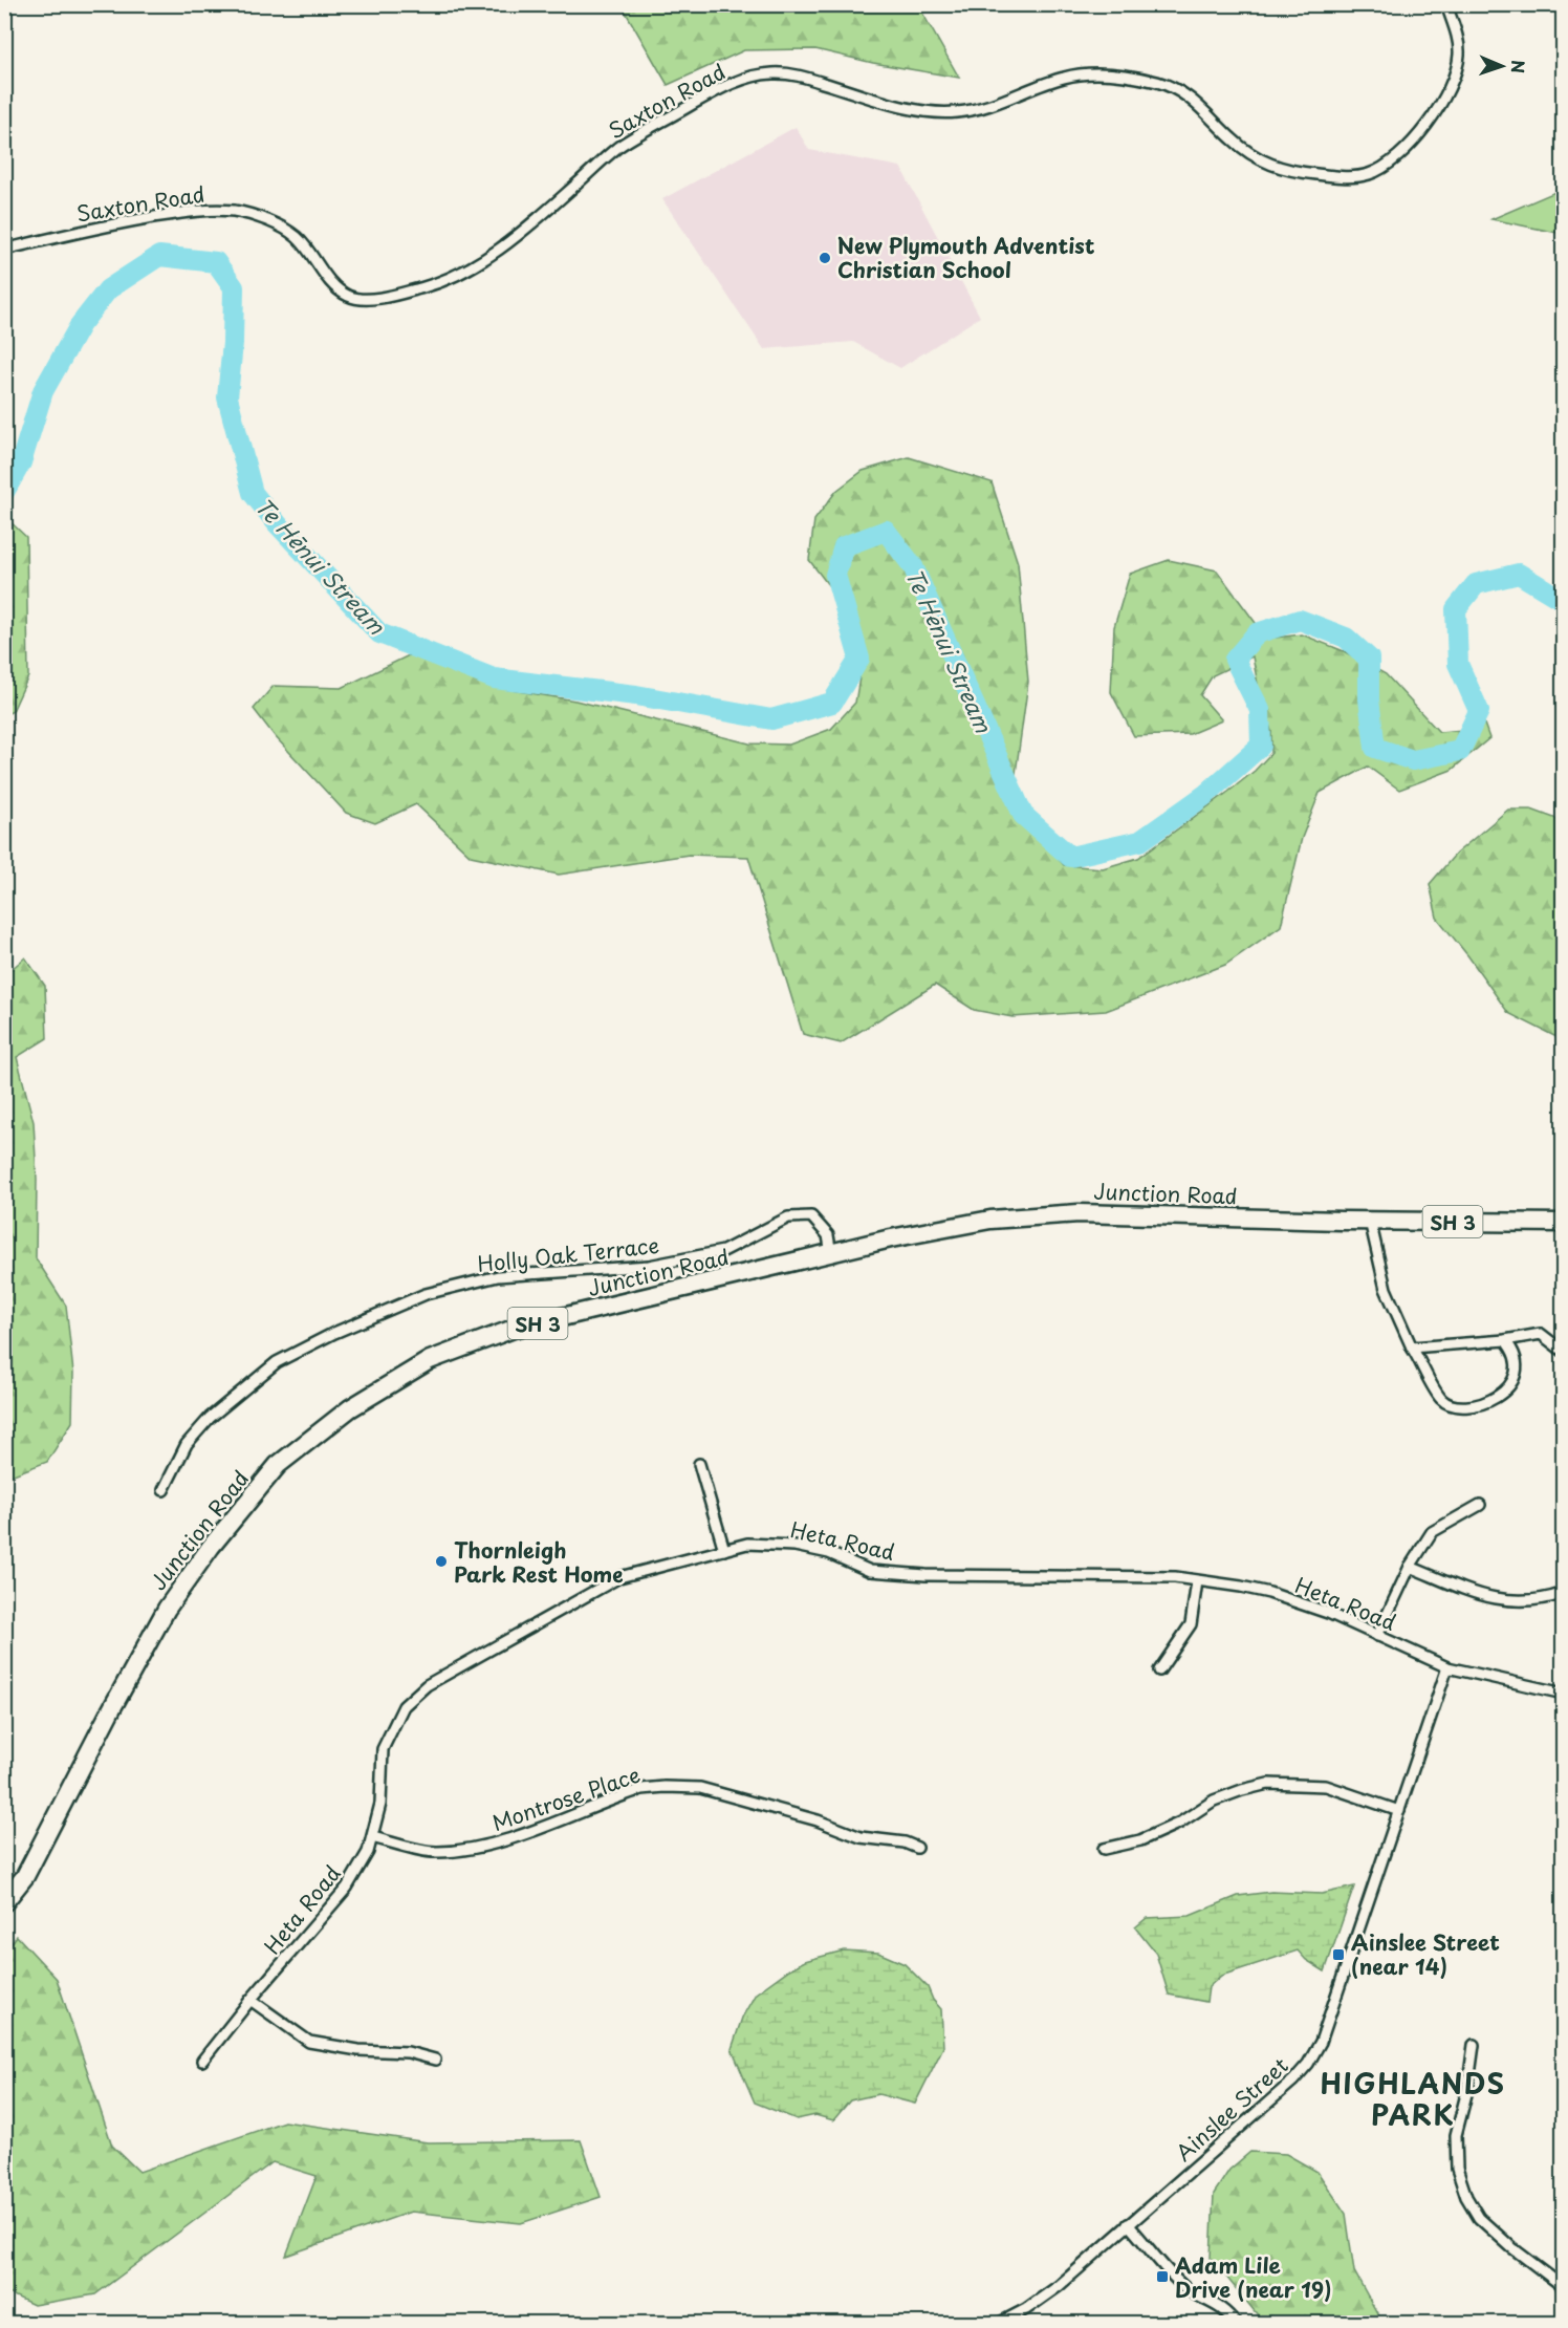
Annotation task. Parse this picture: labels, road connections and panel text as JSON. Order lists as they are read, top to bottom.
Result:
{
  "streets": {
    "highway": ["Junction Road", "SH 3"],
    "street": [
      "Saxton Road",
      "Holly Oak Terrace",
      "Heta Road",
      "Montrose Place",
      "Ainslee Street"
    ]
  },
  "crossings": [
    ["Junction Road", "Holly Oak Terrace"],
    ["Heta Road", "Montrose Place"],
    ["Heta Road", "Ainslee Street"]
  ],
  "districts": ["HIGHLANDS PARK"],
  "water": ["Te Hēnui Stream"],
  "places": {
    "other": ["New Plymouth Adventist Christian School", "Thornleigh Park Rest Home"],
    "transit": ["Ainslee Street (near 14)", "Adam Lile Drive (near 19)"]
  },
  "north": "right"
}
